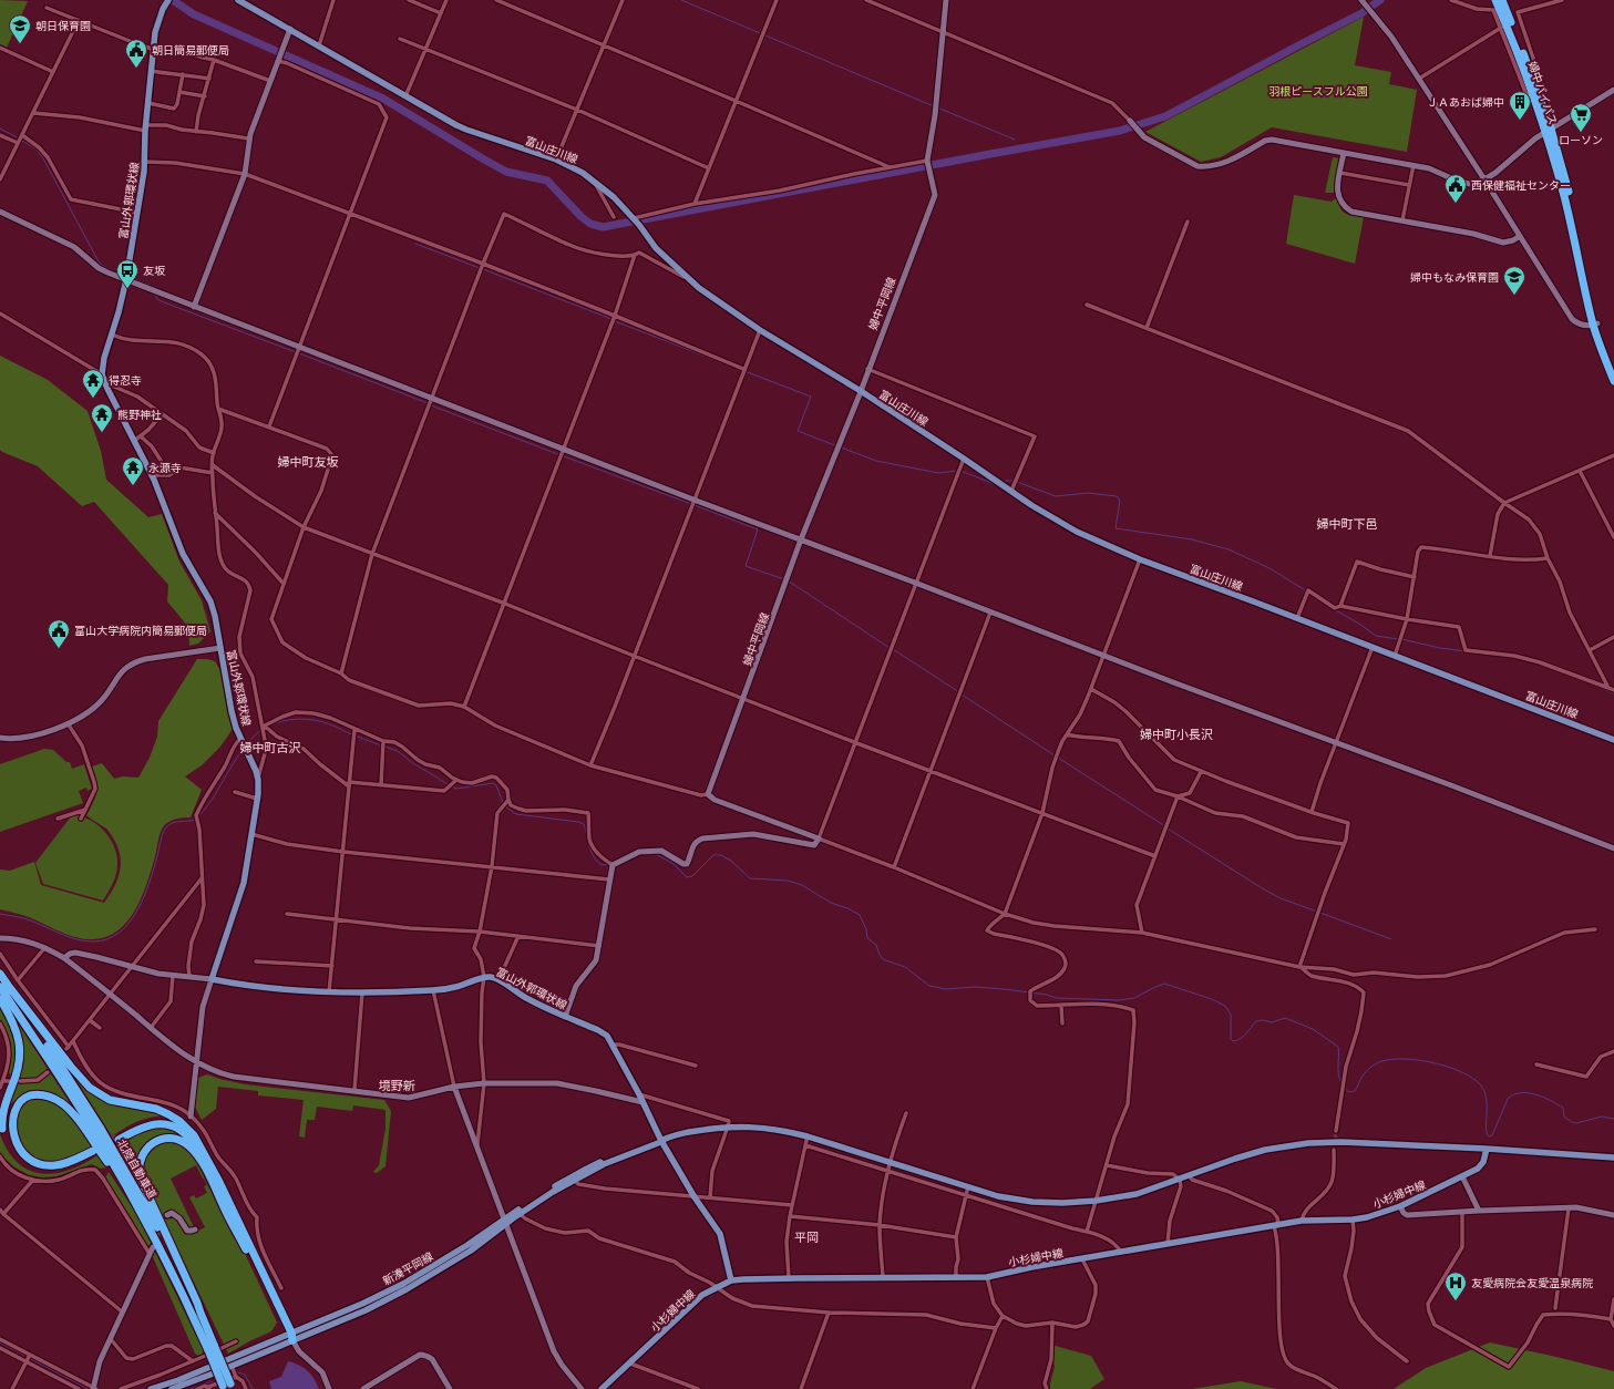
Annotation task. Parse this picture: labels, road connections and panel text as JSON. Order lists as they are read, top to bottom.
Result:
{
  "streets": {
    "highway": ["婦中バイパス", "北陸自動車道"],
    "main road": [
      "富山庄川線",
      "富山外郭環状線",
      "小杉婦中線",
      "新湊平岡線"
    ],
    "street": ["婦中平岡線"]
  },
  "crossings": [
    ["富山庄川線", "婦中平岡線"],
    ["富山外郭環状線", "新湊平岡線"]
  ],
  "districts": [
    "婦中町友坂",
    "婦中町下邑",
    "婦中町小長沢",
    "婦中町古沢",
    "境野新",
    "平岡"
  ],
  "parks": ["羽根ピースフル公園"],
  "places": {
    "school or university": ["朝日保育園", "婦中もなみ保育園"],
    "public building": ["朝日簡易郵便局", "西保健福祉センター", "富山大学病院内簡易郵便局"],
    "building": ["ＪＡあおば婦中"],
    "supermarket": ["ローソン"],
    "bus stop": ["友坂"],
    "temple": ["得忍寺", "熊野神社", "永源寺"],
    "hospital": ["友愛病院会友愛温泉病院"]
  }
}
